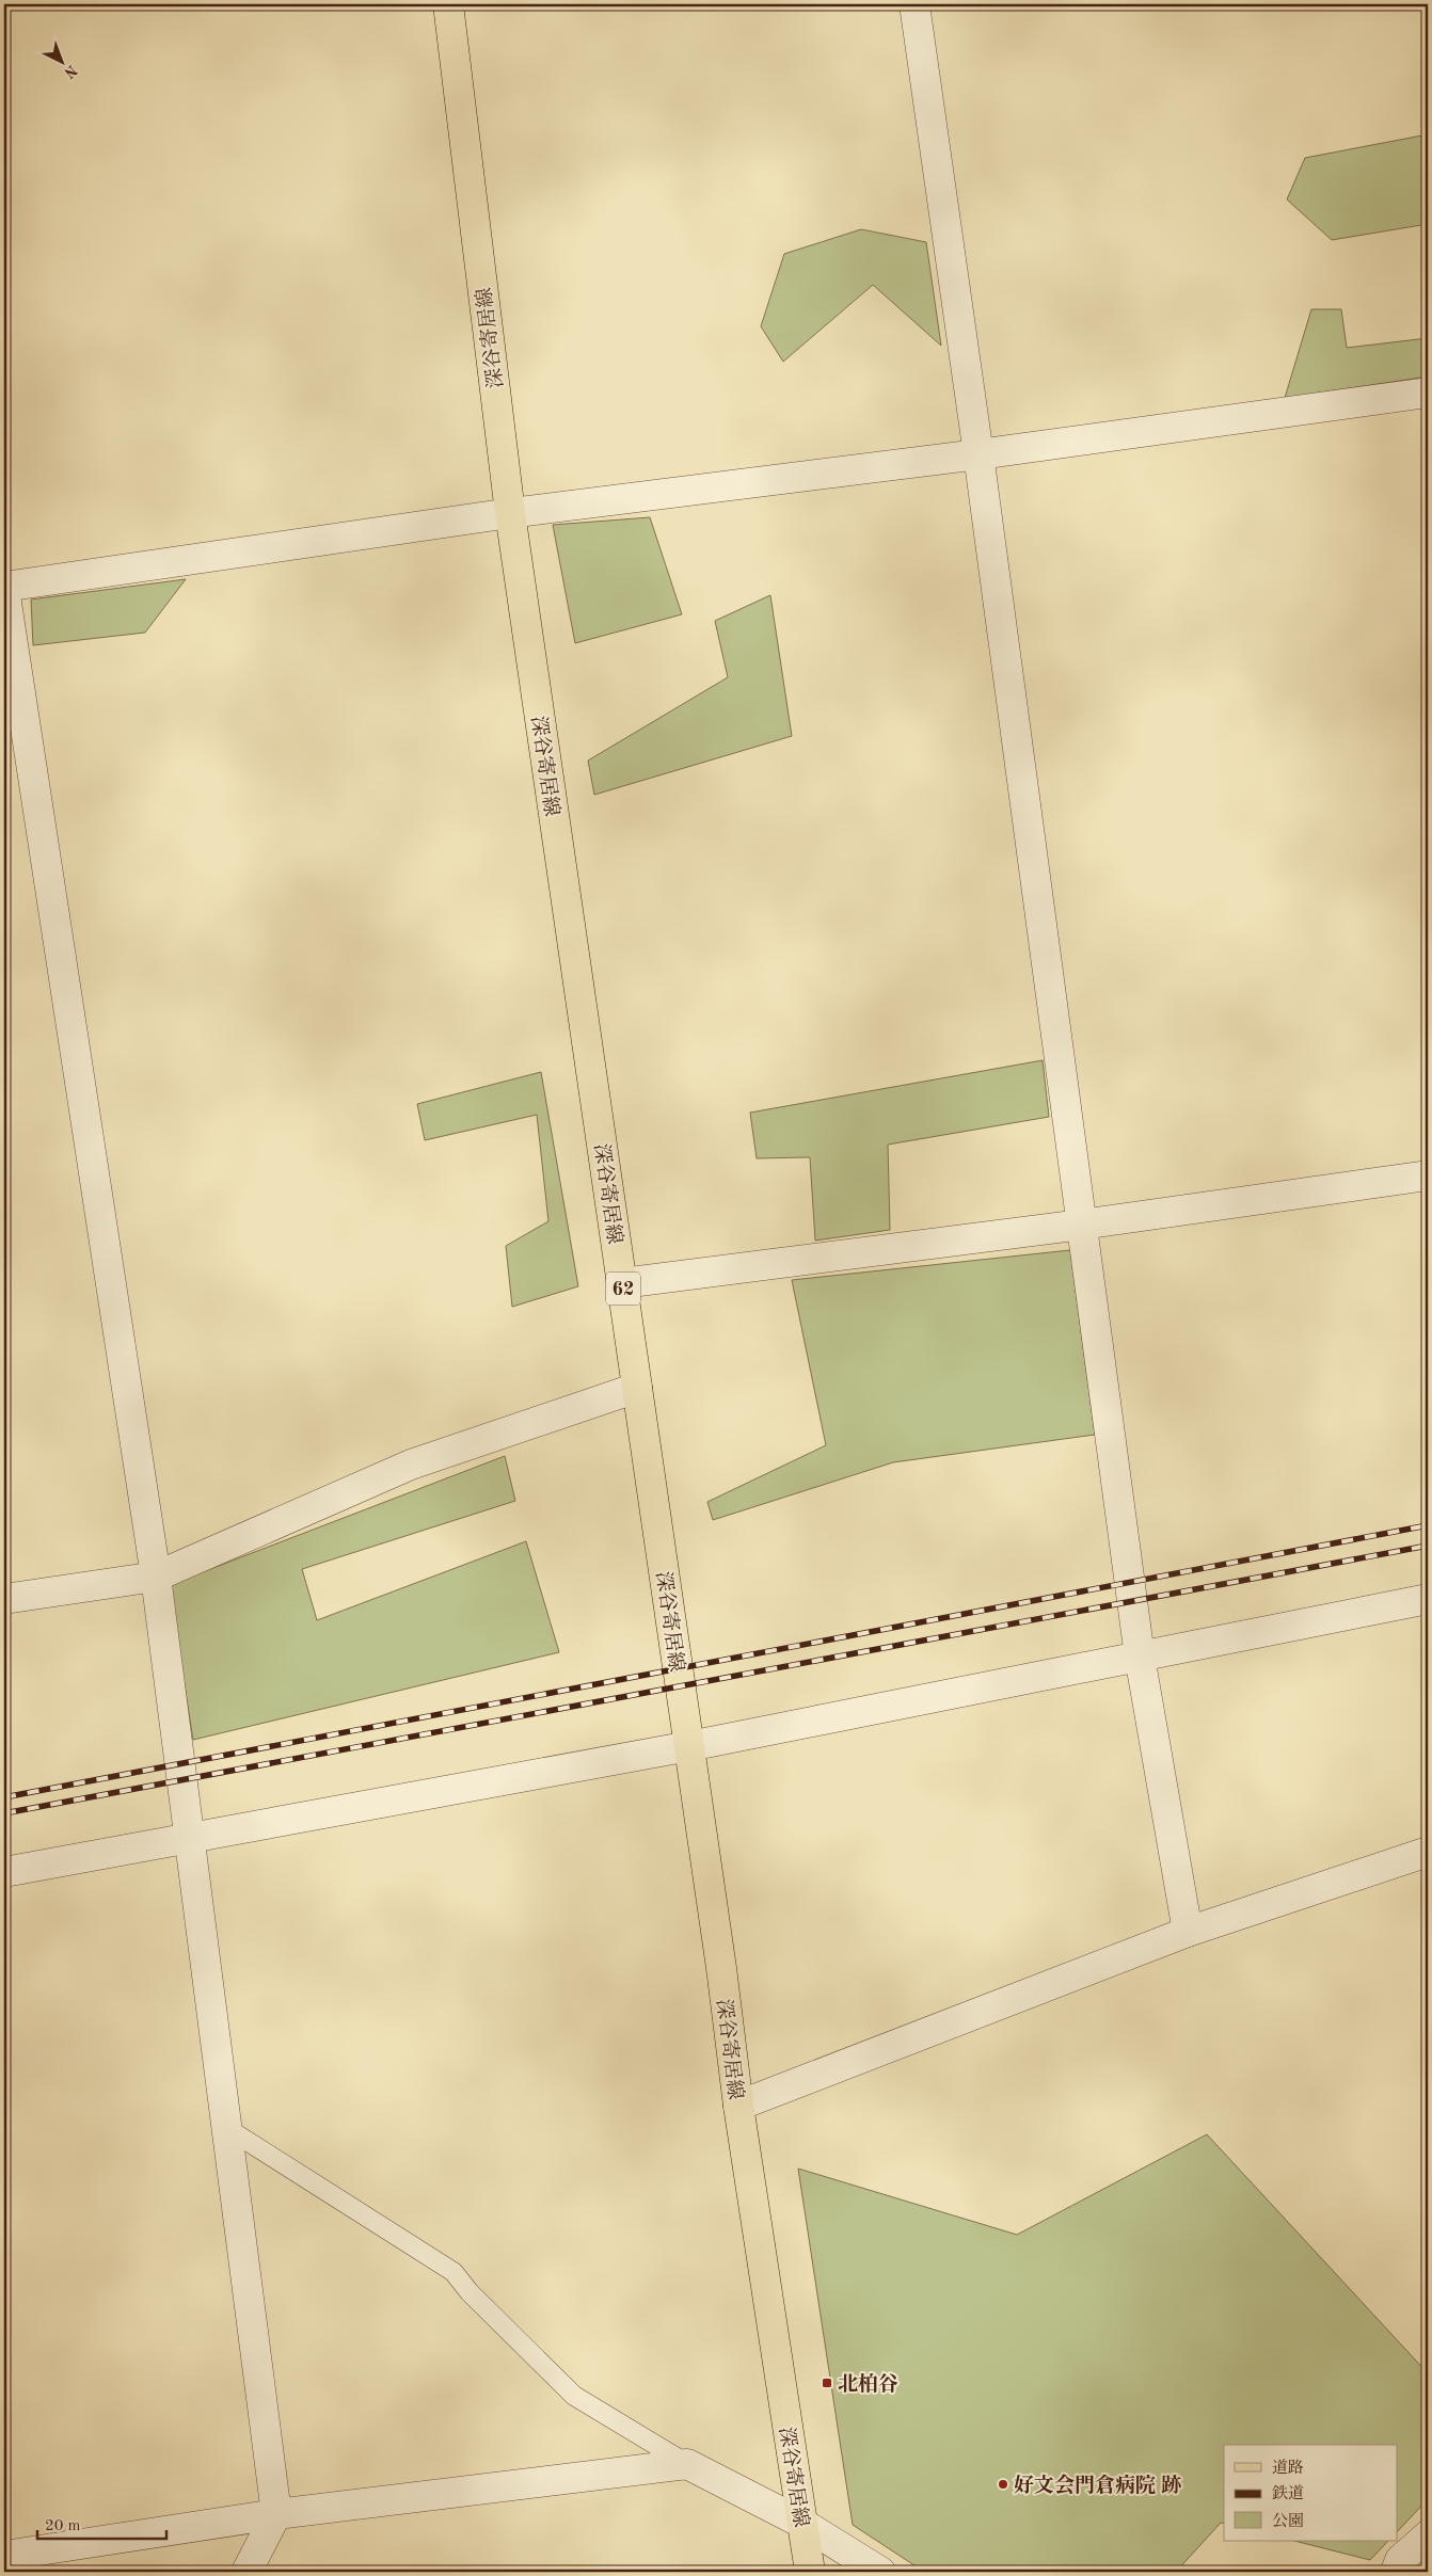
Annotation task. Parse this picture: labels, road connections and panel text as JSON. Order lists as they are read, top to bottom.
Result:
{
  "streets": {
    "main road": ["深谷寄居線", "62"]
  },
  "places": {
    "transit": ["北柏谷"],
    "other": ["好文会門倉病院 跡"]
  },
  "legend": ["道路", "鉄道", "公園"],
  "scale_bar": "20 m",
  "north": "bottom right"
}
